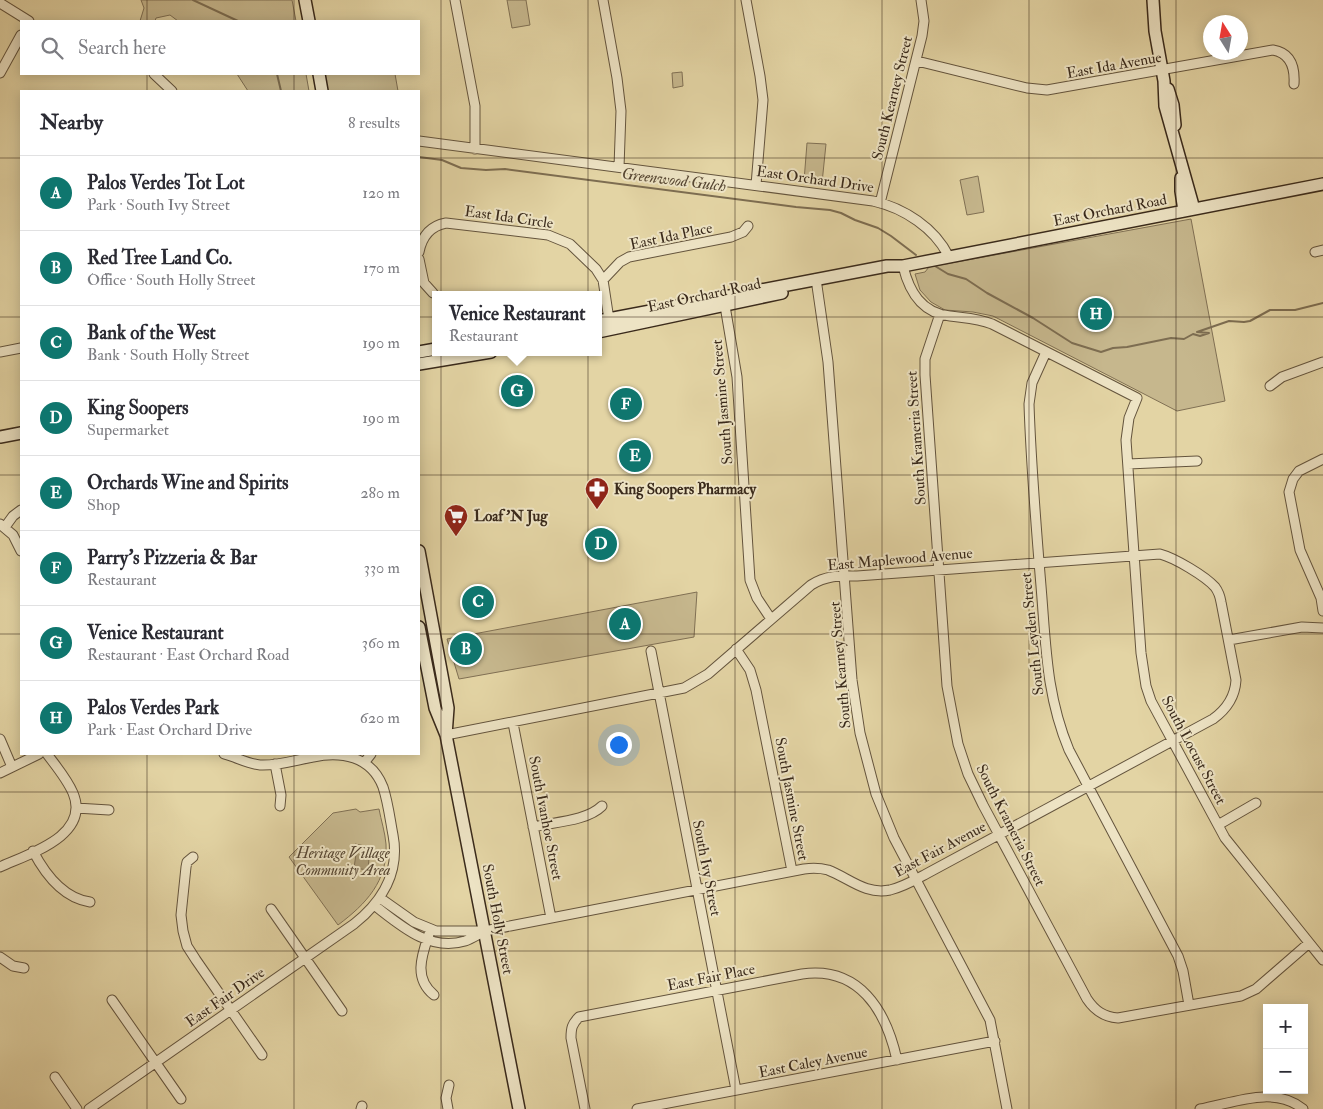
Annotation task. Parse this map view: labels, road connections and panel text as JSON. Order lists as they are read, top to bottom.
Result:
{
  "streets": {
    "main road": ["East Orchard Road", "South Holly Street"],
    "street": [
      "East Ida Avenue",
      "South Kearney Street",
      "East Orchard Drive",
      "East Ida Circle",
      "East Ida Place",
      "South Jasmine Street",
      "South Krameria Street",
      "East Maplewood Avenue",
      "South Leyden Street",
      "South Locust Street",
      "South Ivanhoe Street",
      "East Fair Avenue",
      "South Ivy Street",
      "East Fair Place",
      "East Fair Drive",
      "East Caley Avenue"
    ]
  },
  "crossings": [
    ["East Ida Avenue", "South Kearney Street"],
    ["South Kearney Street", "East Orchard Drive"],
    ["South Kearney Street", "East Orchard Road"],
    ["South Kearney Street", "East Maplewood Avenue"],
    ["South Kearney Street", "East Fair Avenue"],
    ["South Kearney Street", "East Caley Avenue"],
    ["East Orchard Drive", "East Orchard Road"],
    ["East Orchard Road", "East Ida Circle"],
    ["East Orchard Road", "South Jasmine Street"],
    ["East Ida Circle", "East Ida Place"],
    ["South Jasmine Street", "East Maplewood Avenue"],
    ["South Jasmine Street", "East Fair Avenue"],
    ["South Krameria Street", "East Maplewood Avenue"],
    ["South Krameria Street", "South Leyden Street"],
    ["South Krameria Street", "South Locust Street"],
    ["South Krameria Street", "East Fair Avenue"],
    ["East Maplewood Avenue", "South Leyden Street"],
    ["East Maplewood Avenue", "South Locust Street"],
    ["East Maplewood Avenue", "South Ivanhoe Street"],
    ["East Maplewood Avenue", "East Fair Avenue"],
    ["East Maplewood Avenue", "South Ivy Street"],
    ["East Maplewood Avenue", "South Holly Street"],
    ["South Leyden Street", "South Locust Street"],
    ["South Leyden Street", "East Fair Avenue"],
    ["South Locust Street", "East Fair Avenue"],
    ["South Ivanhoe Street", "East Fair Avenue"],
    ["East Fair Avenue", "South Ivy Street"],
    ["East Fair Avenue", "South Holly Street"],
    ["East Fair Avenue", "East Fair Drive"],
    ["South Ivy Street", "East Fair Place"],
    ["South Ivy Street", "East Caley Avenue"],
    ["East Fair Place", "East Caley Avenue"]
  ],
  "water": ["Greenwood Gulch"],
  "parks": ["Heritage Village Community Area"],
  "places": {
    "pharmacy": ["King Soopers Pharmacy"],
    "supermarket": ["Loaf 'N Jug"]
  },
  "north": "top",
  "page": {
    "search": "Search here",
    "heading": ["Nearby", "8 results"],
    "list": [
      {
        "mark": "A",
        "name": "Palos Verdes Tot Lot",
        "note": "Park · South Ivy Street",
        "value": "120 m"
      },
      {
        "mark": "B",
        "name": "Red Tree Land Co.",
        "note": "Office · South Holly Street",
        "value": "170 m"
      },
      {
        "mark": "C",
        "name": "Bank of the West",
        "note": "Bank · South Holly Street",
        "value": "190 m"
      },
      {
        "mark": "D",
        "name": "King Soopers",
        "note": "Supermarket",
        "value": "190 m"
      },
      {
        "mark": "E",
        "name": "Orchards Wine and Spirits",
        "note": "Shop",
        "value": "280 m"
      },
      {
        "mark": "F",
        "name": "Parry's Pizzeria & Bar",
        "note": "Restaurant",
        "value": "330 m"
      },
      {
        "mark": "G",
        "name": "Venice Restaurant",
        "note": "Restaurant · East Orchard Road",
        "value": "360 m"
      },
      {
        "mark": "H",
        "name": "Palos Verdes Park",
        "note": "Park · East Orchard Drive",
        "value": "620 m"
      }
    ],
    "popup": ["Venice Restaurant", "Restaurant"],
    "pins": [
      "H",
      "G",
      "F",
      "E",
      "D",
      "C",
      "A",
      "B"
    ],
    "map_buttons": ["+", "−"]
  }
}
